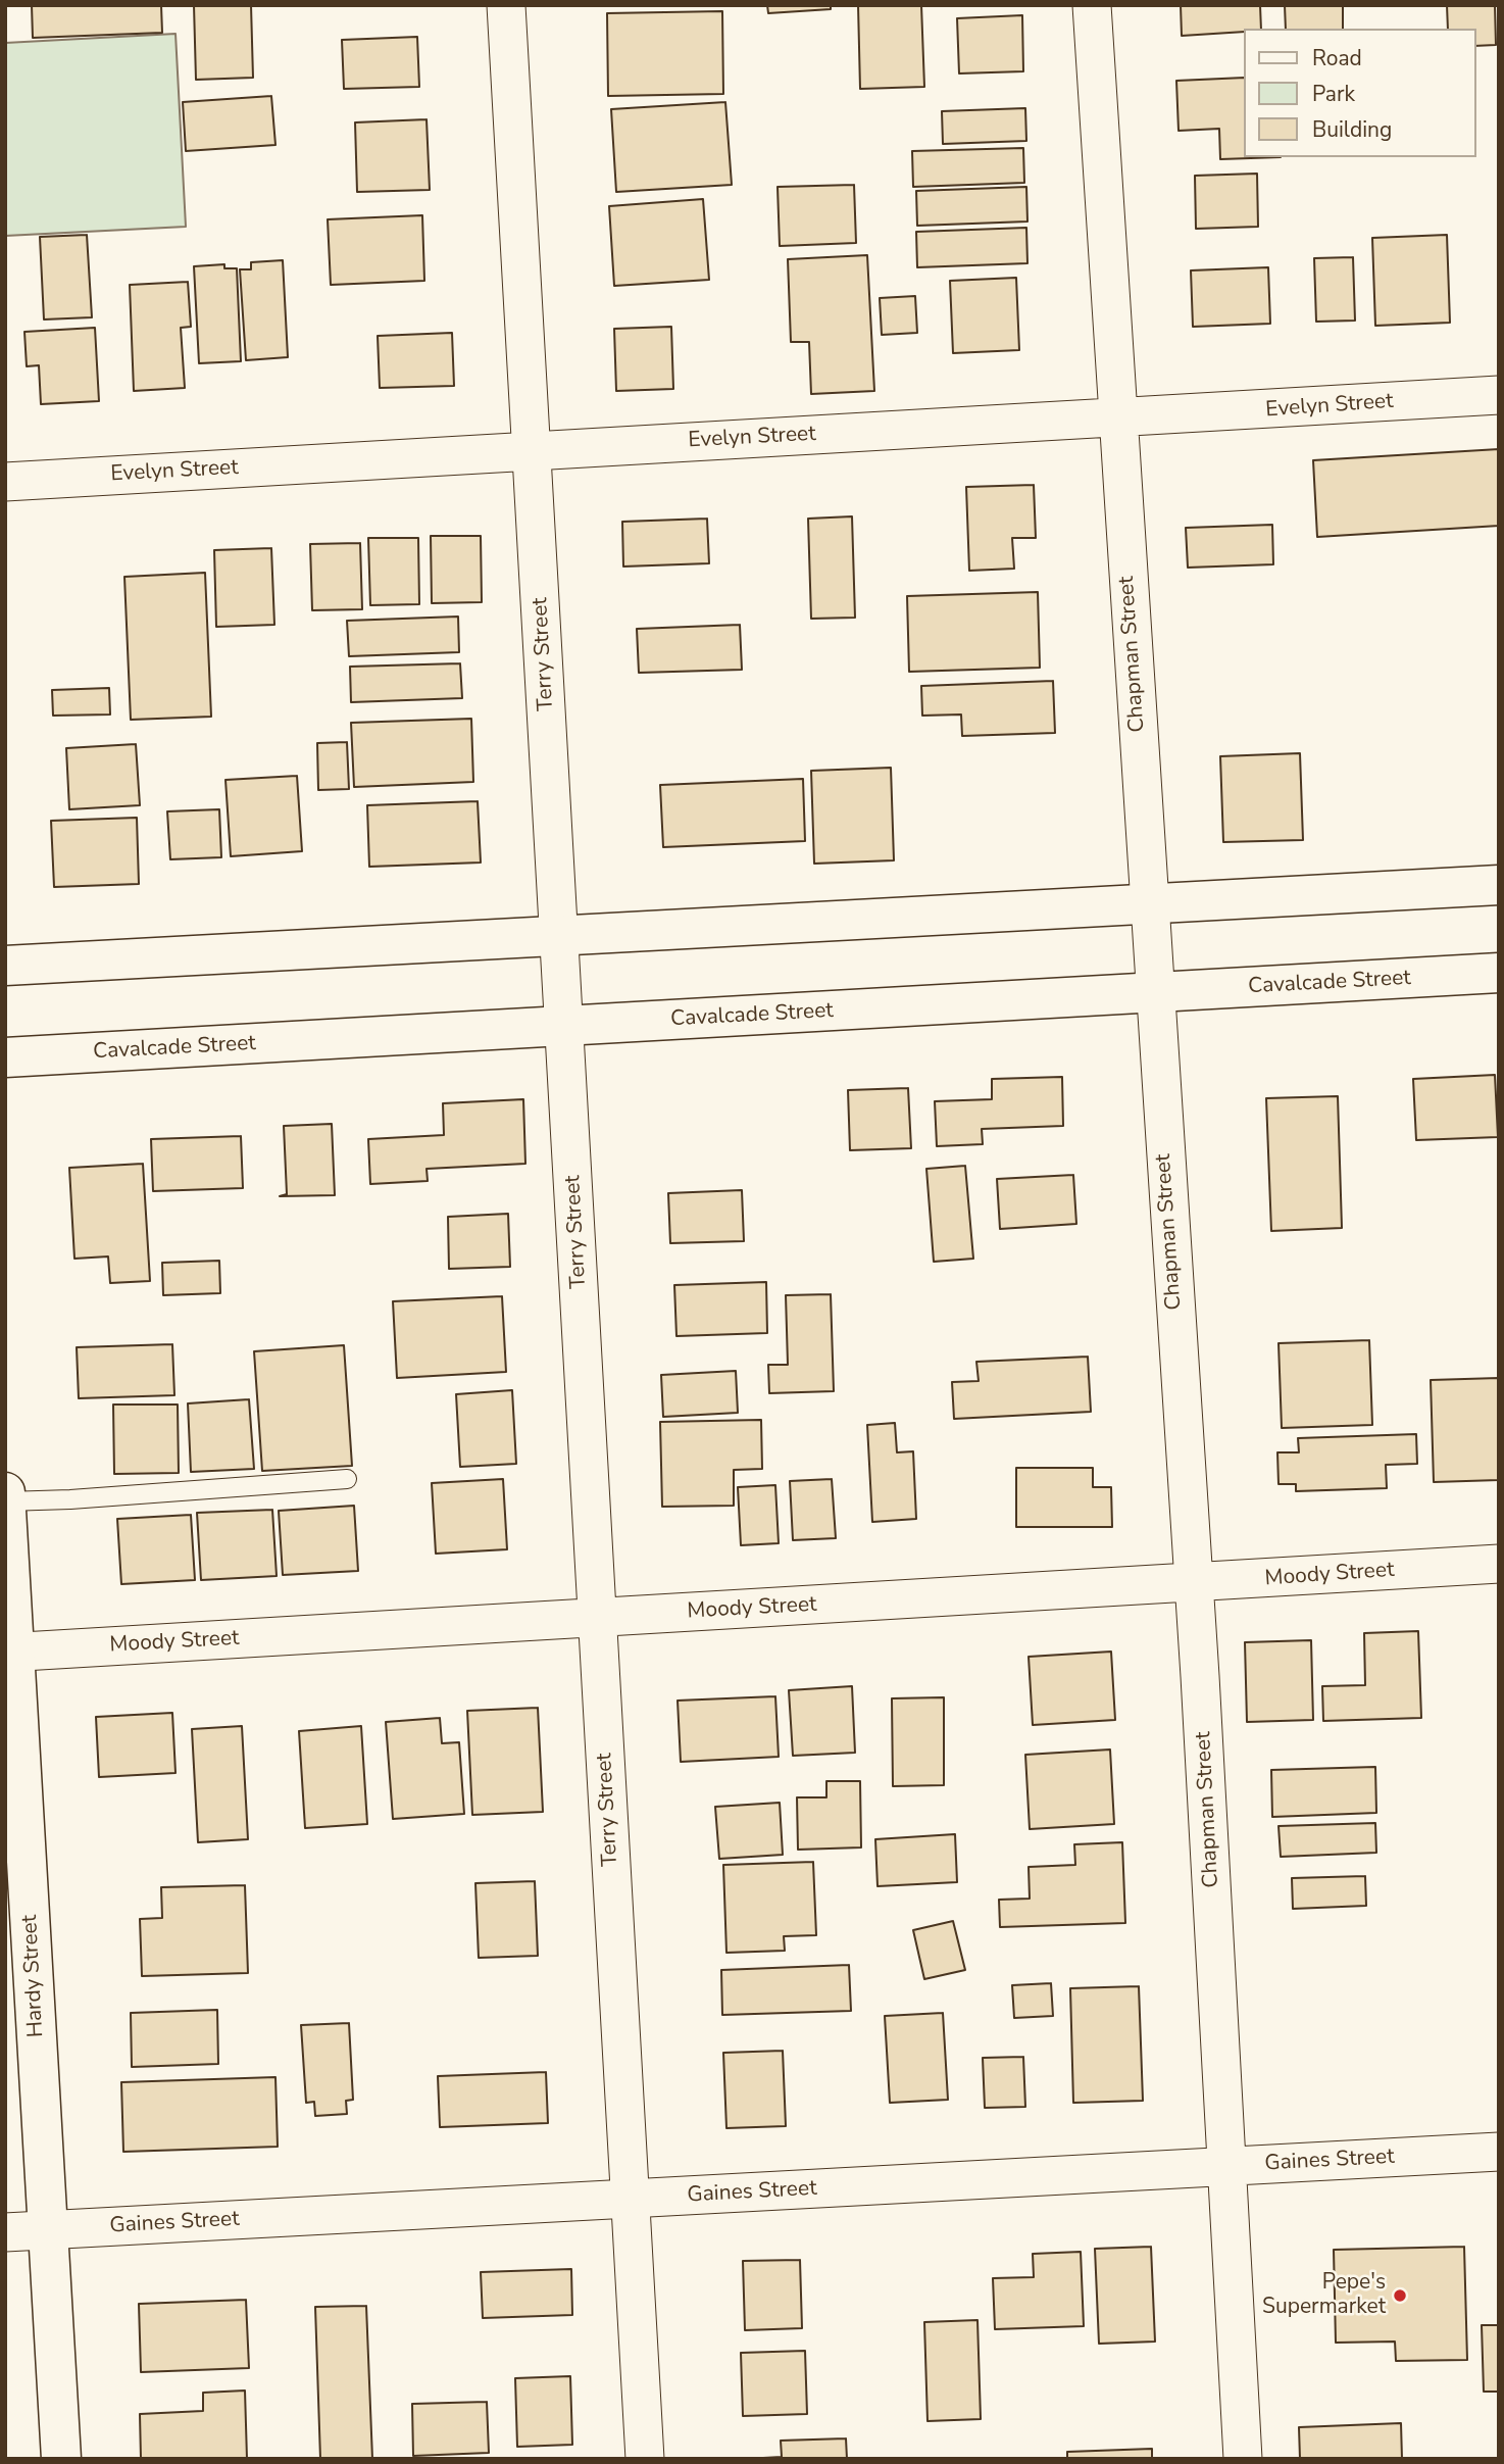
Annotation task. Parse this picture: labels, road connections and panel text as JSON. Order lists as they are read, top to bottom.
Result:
{
  "streets": {
    "main road": ["Cavalcade Street", "Hardy Street"],
    "street": [
      "Evelyn Street",
      "Terry Street",
      "Chapman Street",
      "Moody Street",
      "Gaines Street"
    ]
  },
  "crossings": [
    ["Evelyn Street", "Terry Street"],
    ["Evelyn Street", "Chapman Street"],
    ["Terry Street", "Cavalcade Street"],
    ["Terry Street", "Moody Street"],
    ["Terry Street", "Gaines Street"],
    ["Chapman Street", "Cavalcade Street"],
    ["Chapman Street", "Moody Street"],
    ["Chapman Street", "Gaines Street"],
    ["Moody Street", "Hardy Street"],
    ["Hardy Street", "Gaines Street"]
  ],
  "places": ["Pepe's Supermarket"],
  "legend": ["Road", "Park", "Building"]
}
